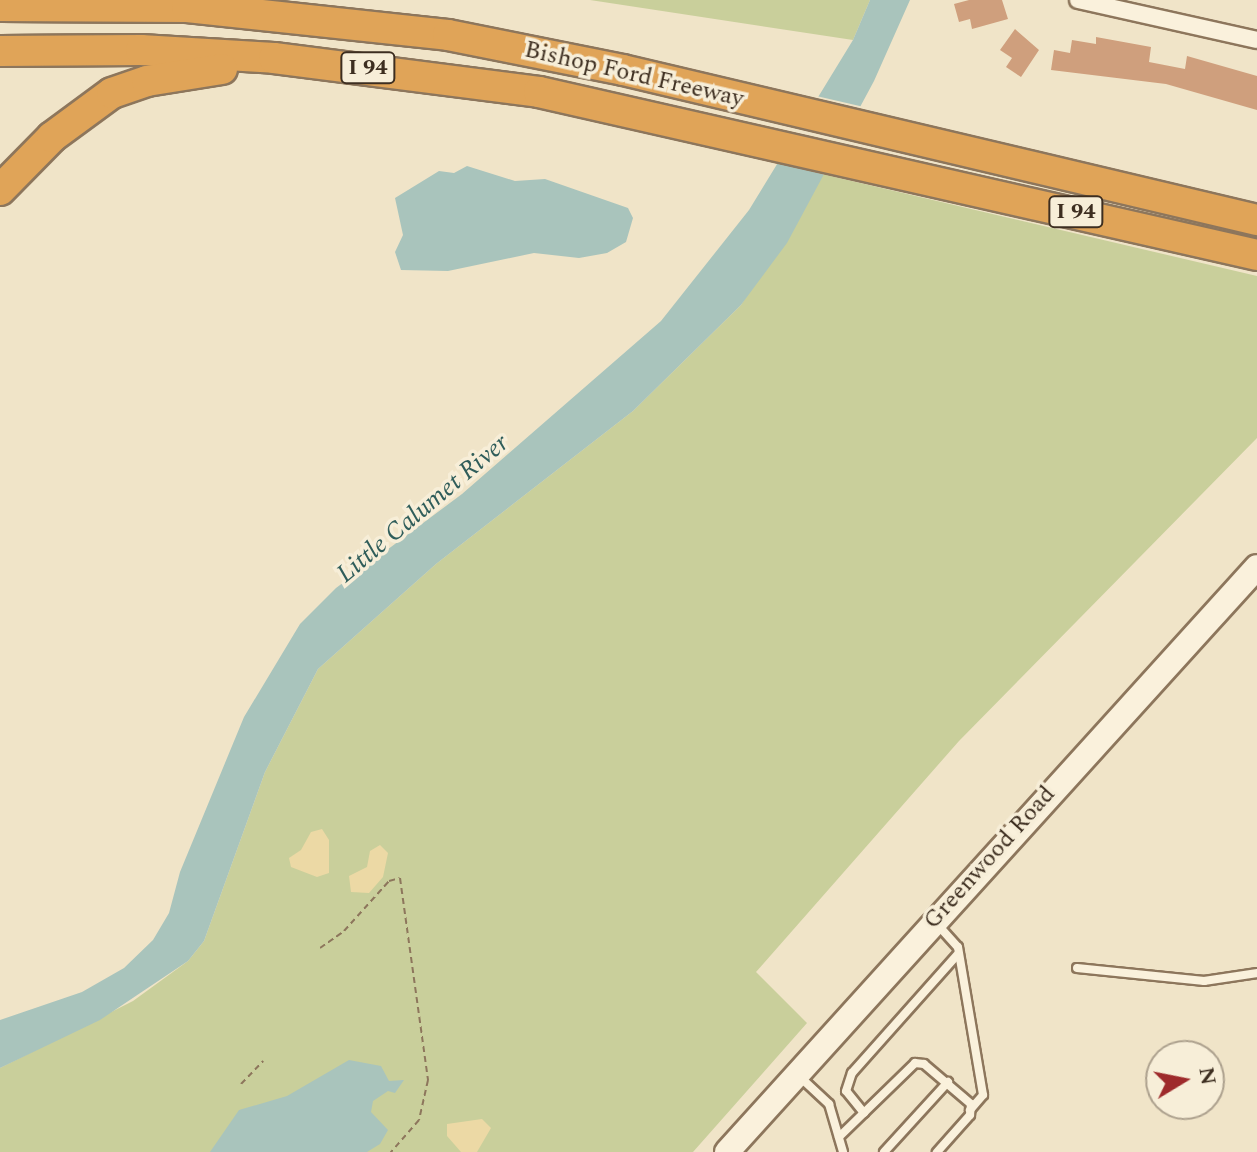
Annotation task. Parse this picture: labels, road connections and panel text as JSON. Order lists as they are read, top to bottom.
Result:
{
  "streets": {
    "highway": ["I 94", "Bishop Ford Freeway"],
    "street": ["Greenwood Road"]
  },
  "water": ["Little Calumet River"],
  "north": "right"
}
